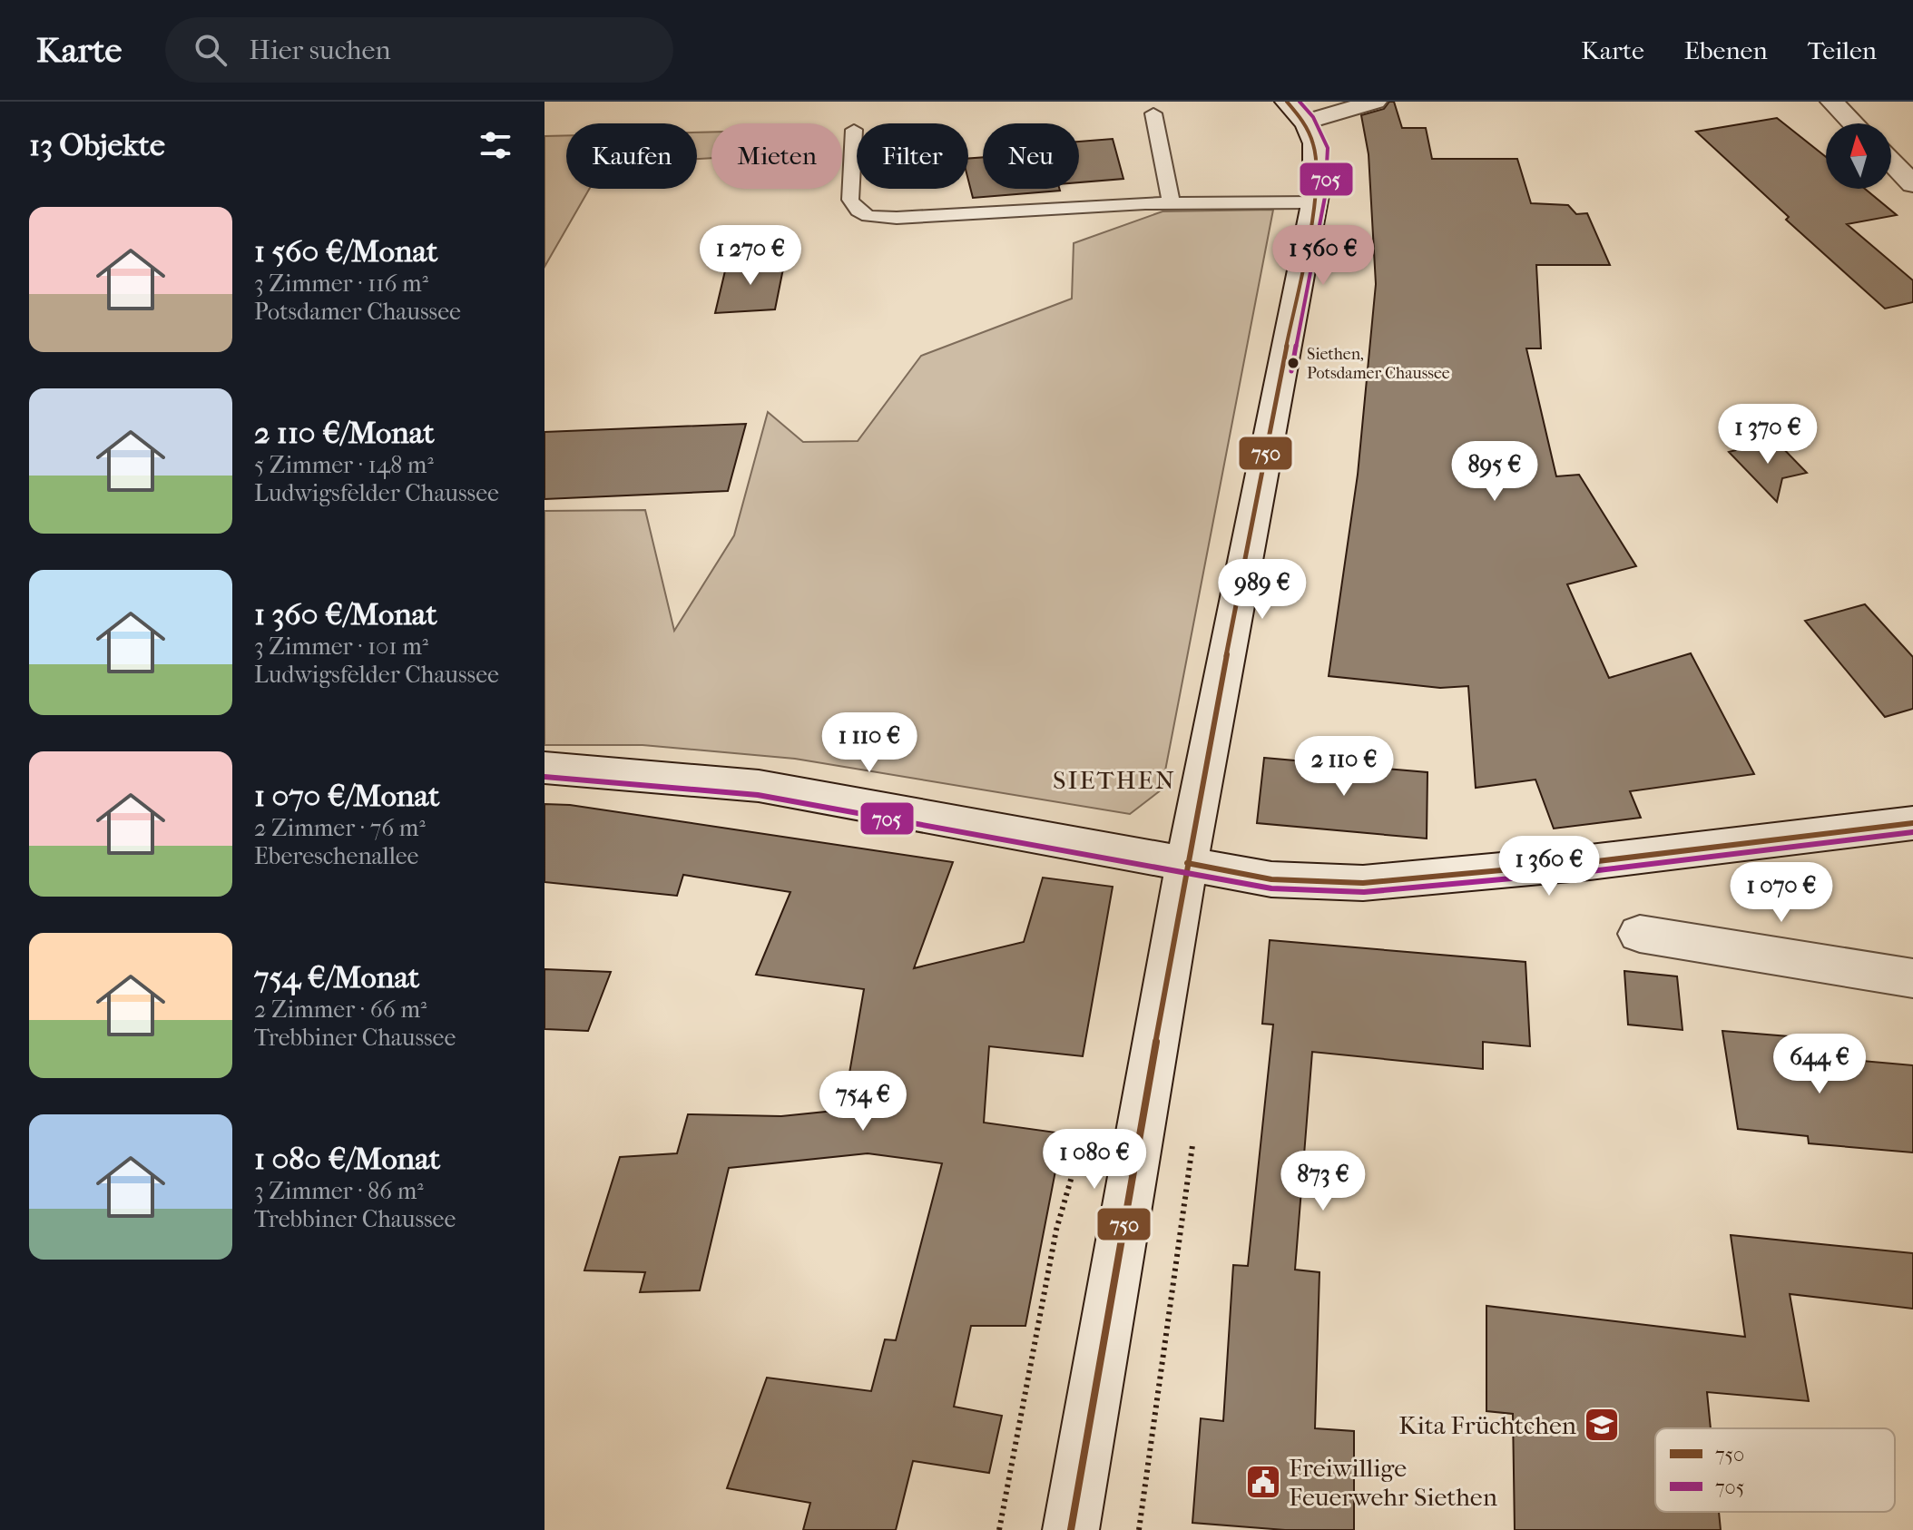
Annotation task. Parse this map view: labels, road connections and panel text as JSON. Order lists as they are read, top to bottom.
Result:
{
  "districts": ["SIETHEN"],
  "places": {
    "other": ["Siethen, Potsdamer Chaussee"],
    "school or university": ["Kita Früchtchen"],
    "public building": ["Freiwillige Feuerwehr Siethen"]
  },
  "lines": ["transit line 750", "transit line 705"],
  "legend": ["750", "705"],
  "north": "top",
  "page": {
    "header": "Karte",
    "search": "Hier suchen",
    "nav": ["Karte", "Ebenen", "Teilen"],
    "heading": "13 Objekte",
    "chip": [
      "Kaufen",
      "Mieten",
      "Filter",
      "Neu"
    ],
    "list": [
      {
        "name": "1 560 €/Monat",
        "note": "3 Zimmer · 116 m² · Potsdamer Chaussee"
      },
      {
        "name": "2 110 €/Monat",
        "note": "5 Zimmer · 148 m² · Ludwigsfelder Chaussee"
      },
      {
        "name": "1 360 €/Monat",
        "note": "3 Zimmer · 101 m² · Ludwigsfelder Chaussee"
      },
      {
        "name": "1 070 €/Monat",
        "note": "2 Zimmer · 76 m² · Ebereschenallee"
      },
      {
        "name": "754 €/Monat",
        "note": "2 Zimmer · 66 m² · Trebbiner Chaussee"
      },
      {
        "name": "1 080 €/Monat",
        "note": "3 Zimmer · 86 m² · Trebbiner Chaussee"
      }
    ],
    "price": [
      "1 270 €",
      "1 560 €",
      "1 370 €",
      "895 €",
      "989 €",
      "1 110 €",
      "2 110 €",
      "1 360 €",
      "1 070 €",
      "644 €",
      "754 €",
      "1 080 €",
      "873 €"
    ]
  }
}
